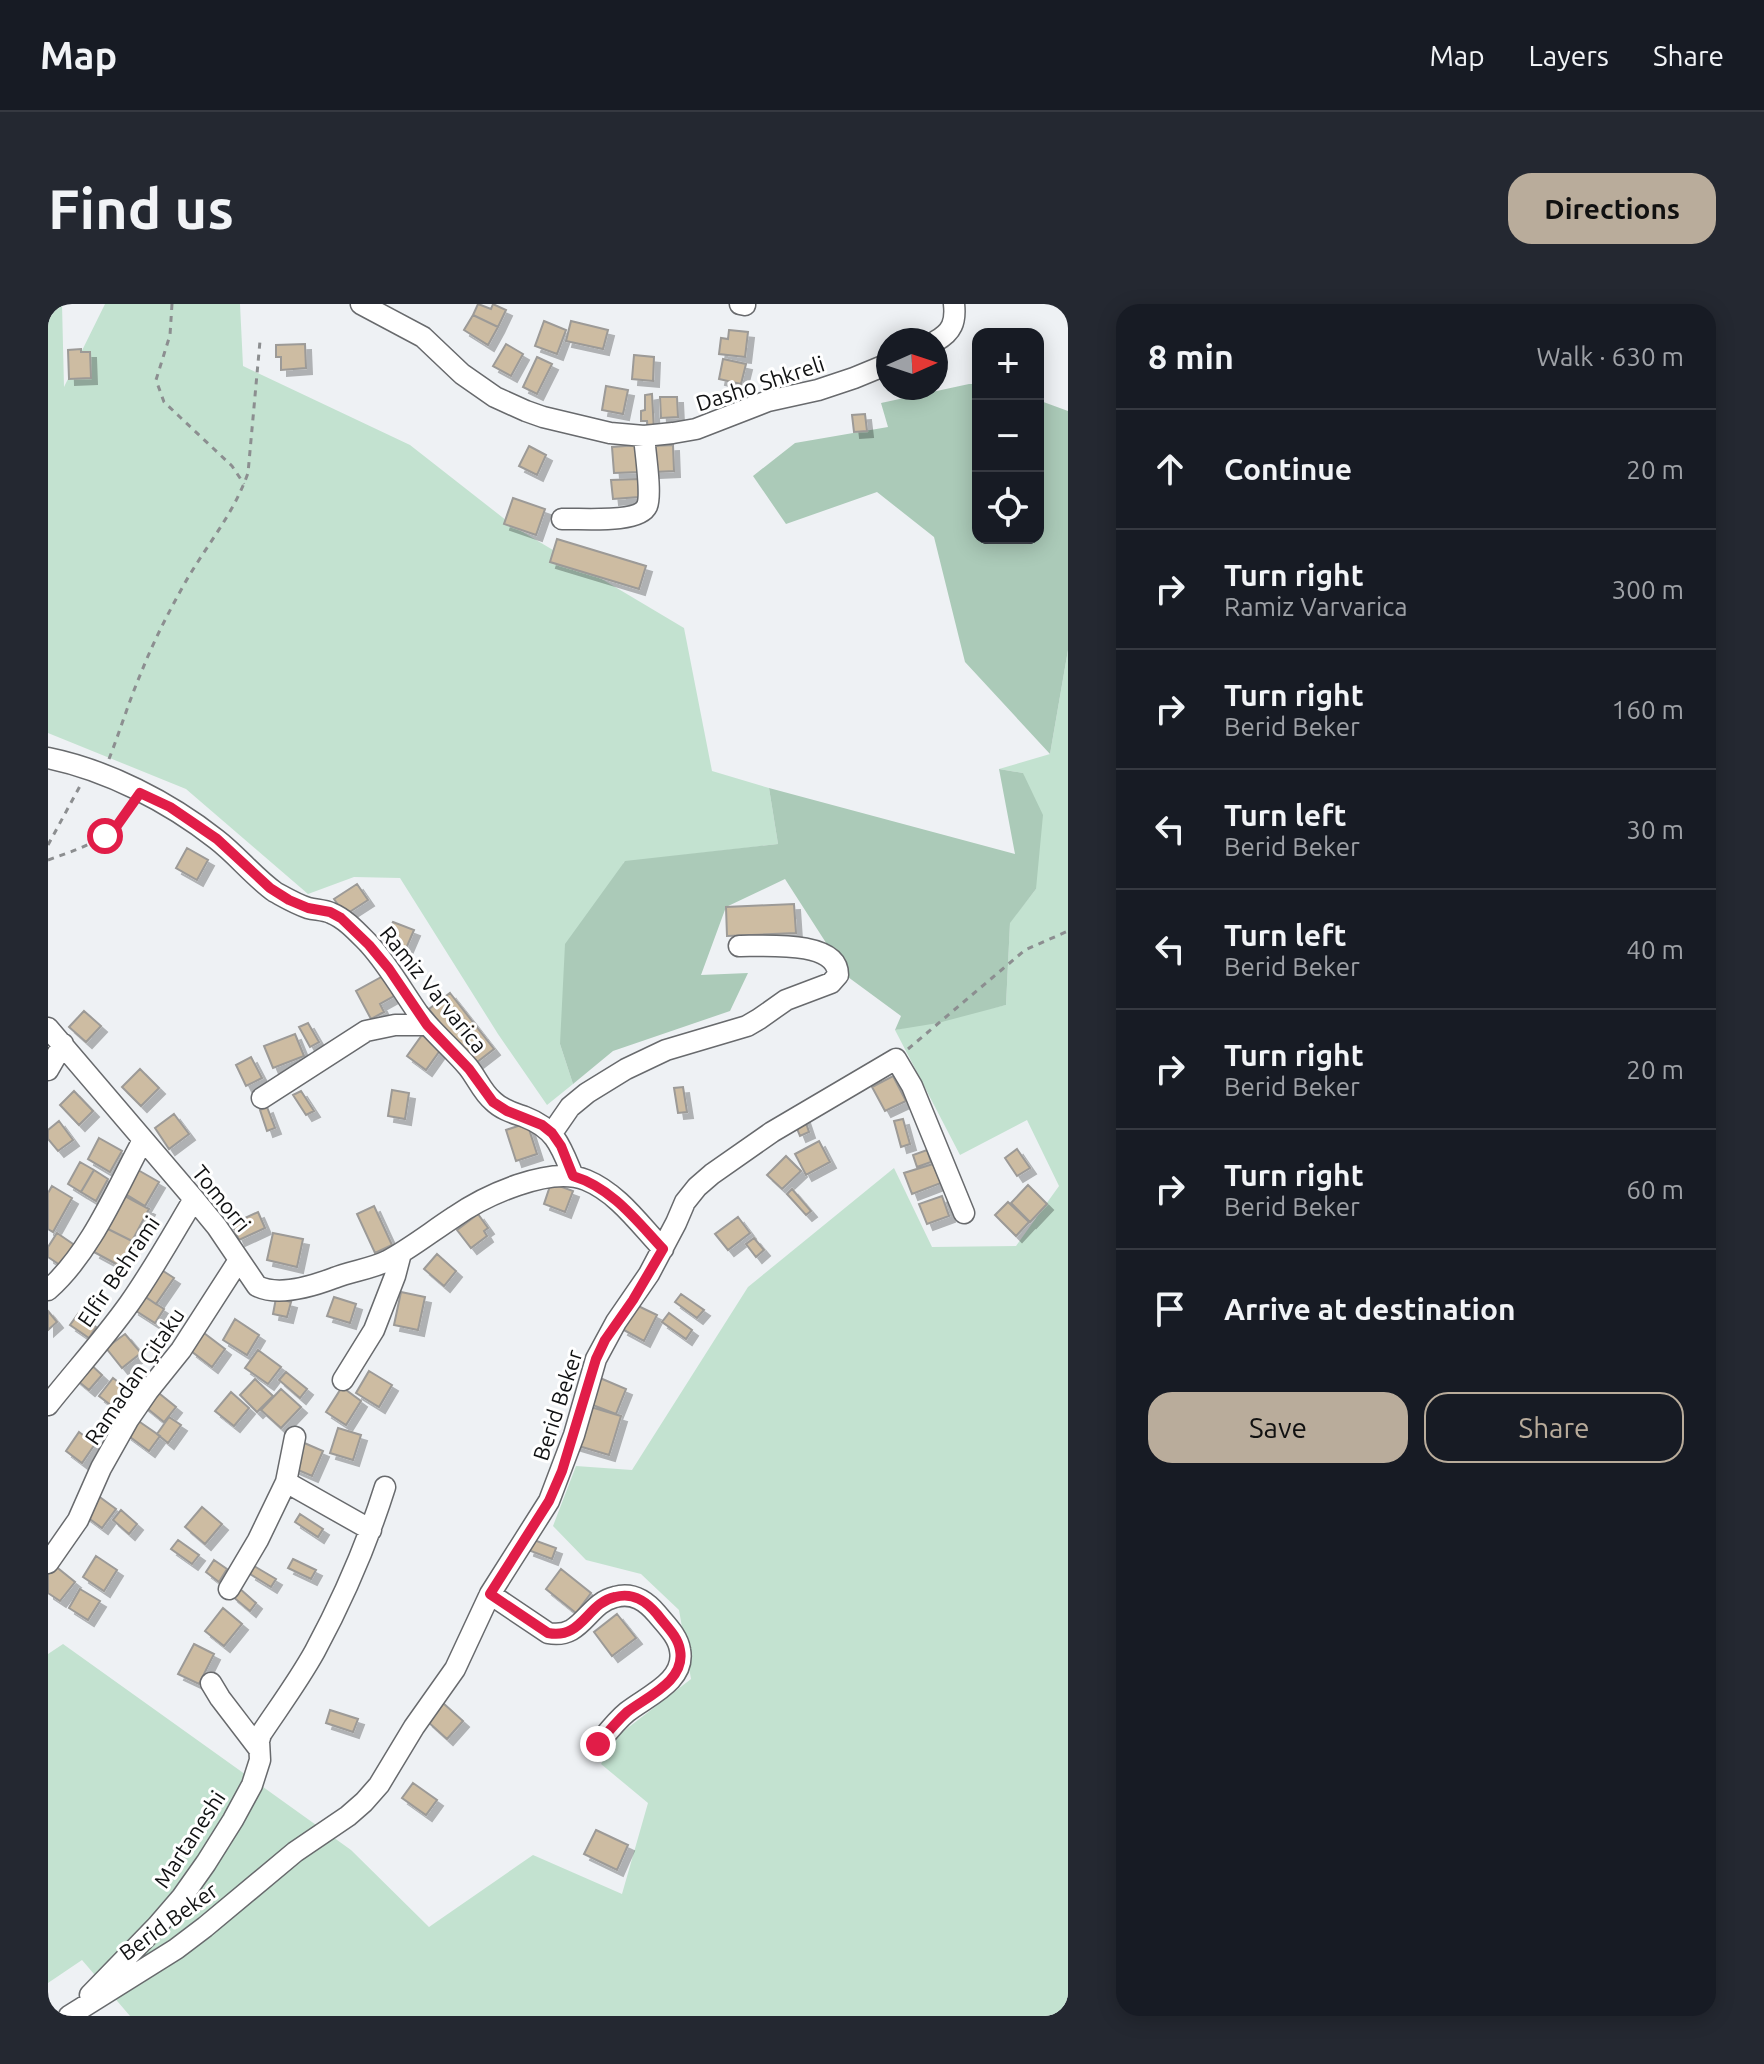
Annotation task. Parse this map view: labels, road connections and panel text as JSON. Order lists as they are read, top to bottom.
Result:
{
  "streets": {
    "street": [
      "Dasho Shkreli",
      "Ramiz Varvarica",
      "Tomorri",
      "Elfir Behrami",
      "Ramadan Çitaku",
      "Berid Beker",
      "Martaneshi"
    ]
  },
  "crossings": [
    ["Tomorri", "Elfir Behrami"],
    ["Tomorri", "Ramadan Çitaku"],
    ["Berid Beker", "Martaneshi"]
  ],
  "north": "right",
  "page": {
    "header": "Map",
    "nav": ["Map", "Layers", "Share"],
    "buttons": [
      "Directions",
      ["Save", "Share"]
    ],
    "title": "Find us",
    "heading": ["8 min", "Walk · 630 m"],
    "map_buttons": ["+", "−"],
    "list": [
      ["Continue", "20 m"],
      ["Turn right", "Ramiz Varvarica", "300 m"],
      ["Turn right", "Berid Beker", "160 m"],
      ["Turn left", "Berid Beker", "30 m"],
      ["Turn left", "Berid Beker", "40 m"],
      ["Turn right", "Berid Beker", "20 m"],
      ["Turn right", "Berid Beker", "60 m"],
      "Arrive at destination"
    ]
  }
}
